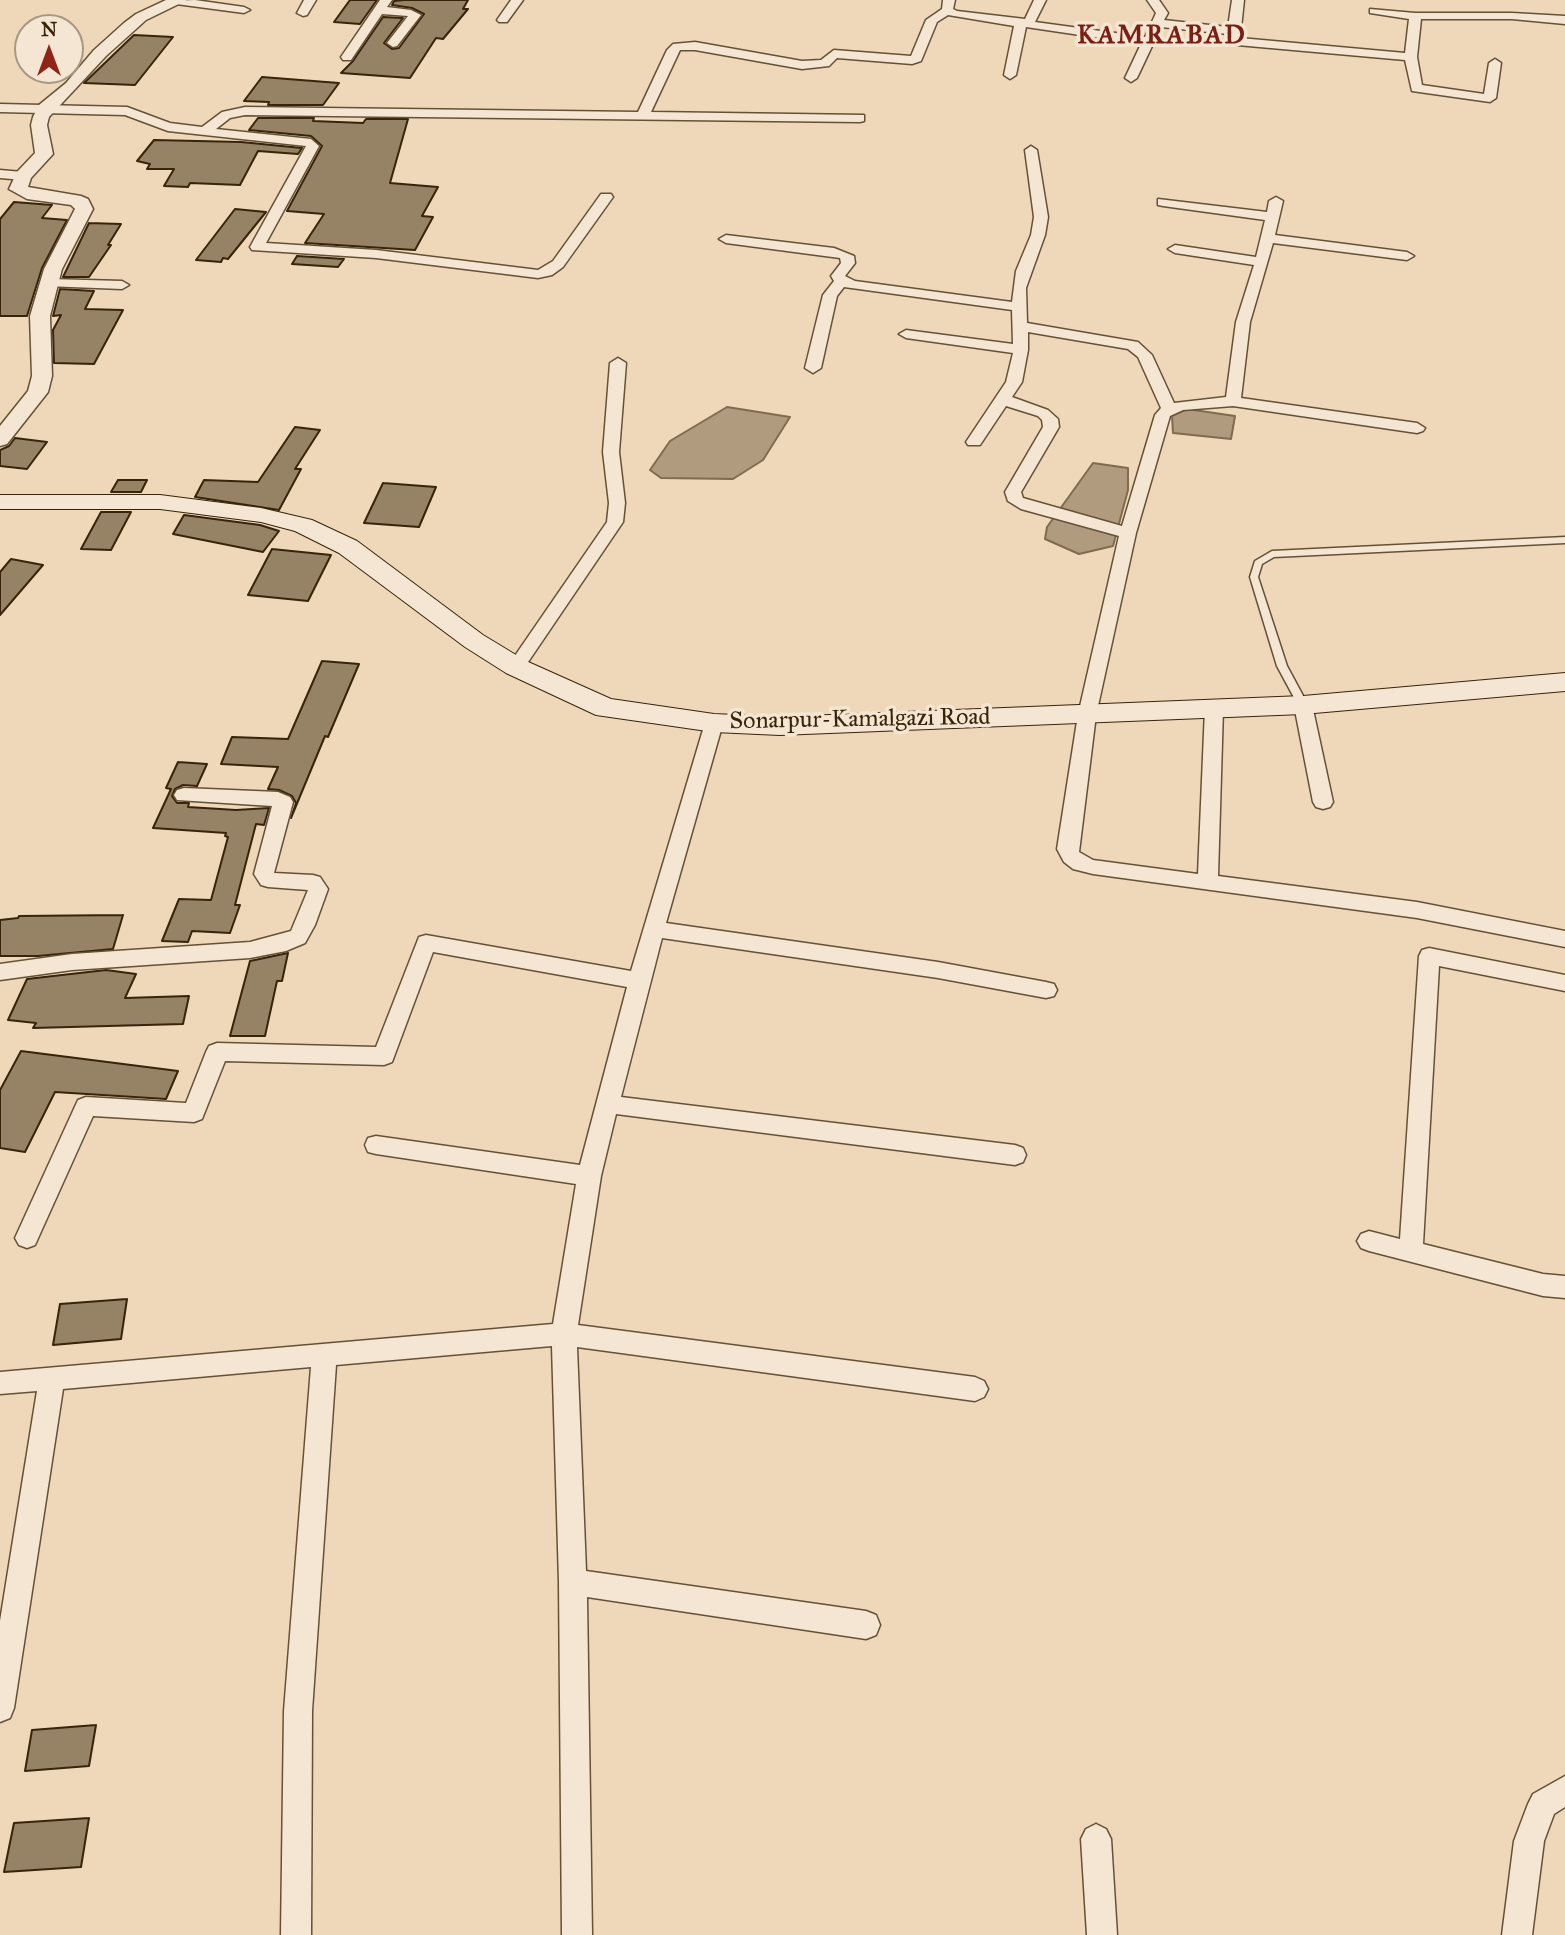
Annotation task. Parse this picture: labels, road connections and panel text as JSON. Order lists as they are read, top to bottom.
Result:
{
  "streets": {
    "main road": ["Sonarpur-Kamalgazi Road"]
  },
  "districts": ["KAMRABAD"],
  "north": "top"
}
